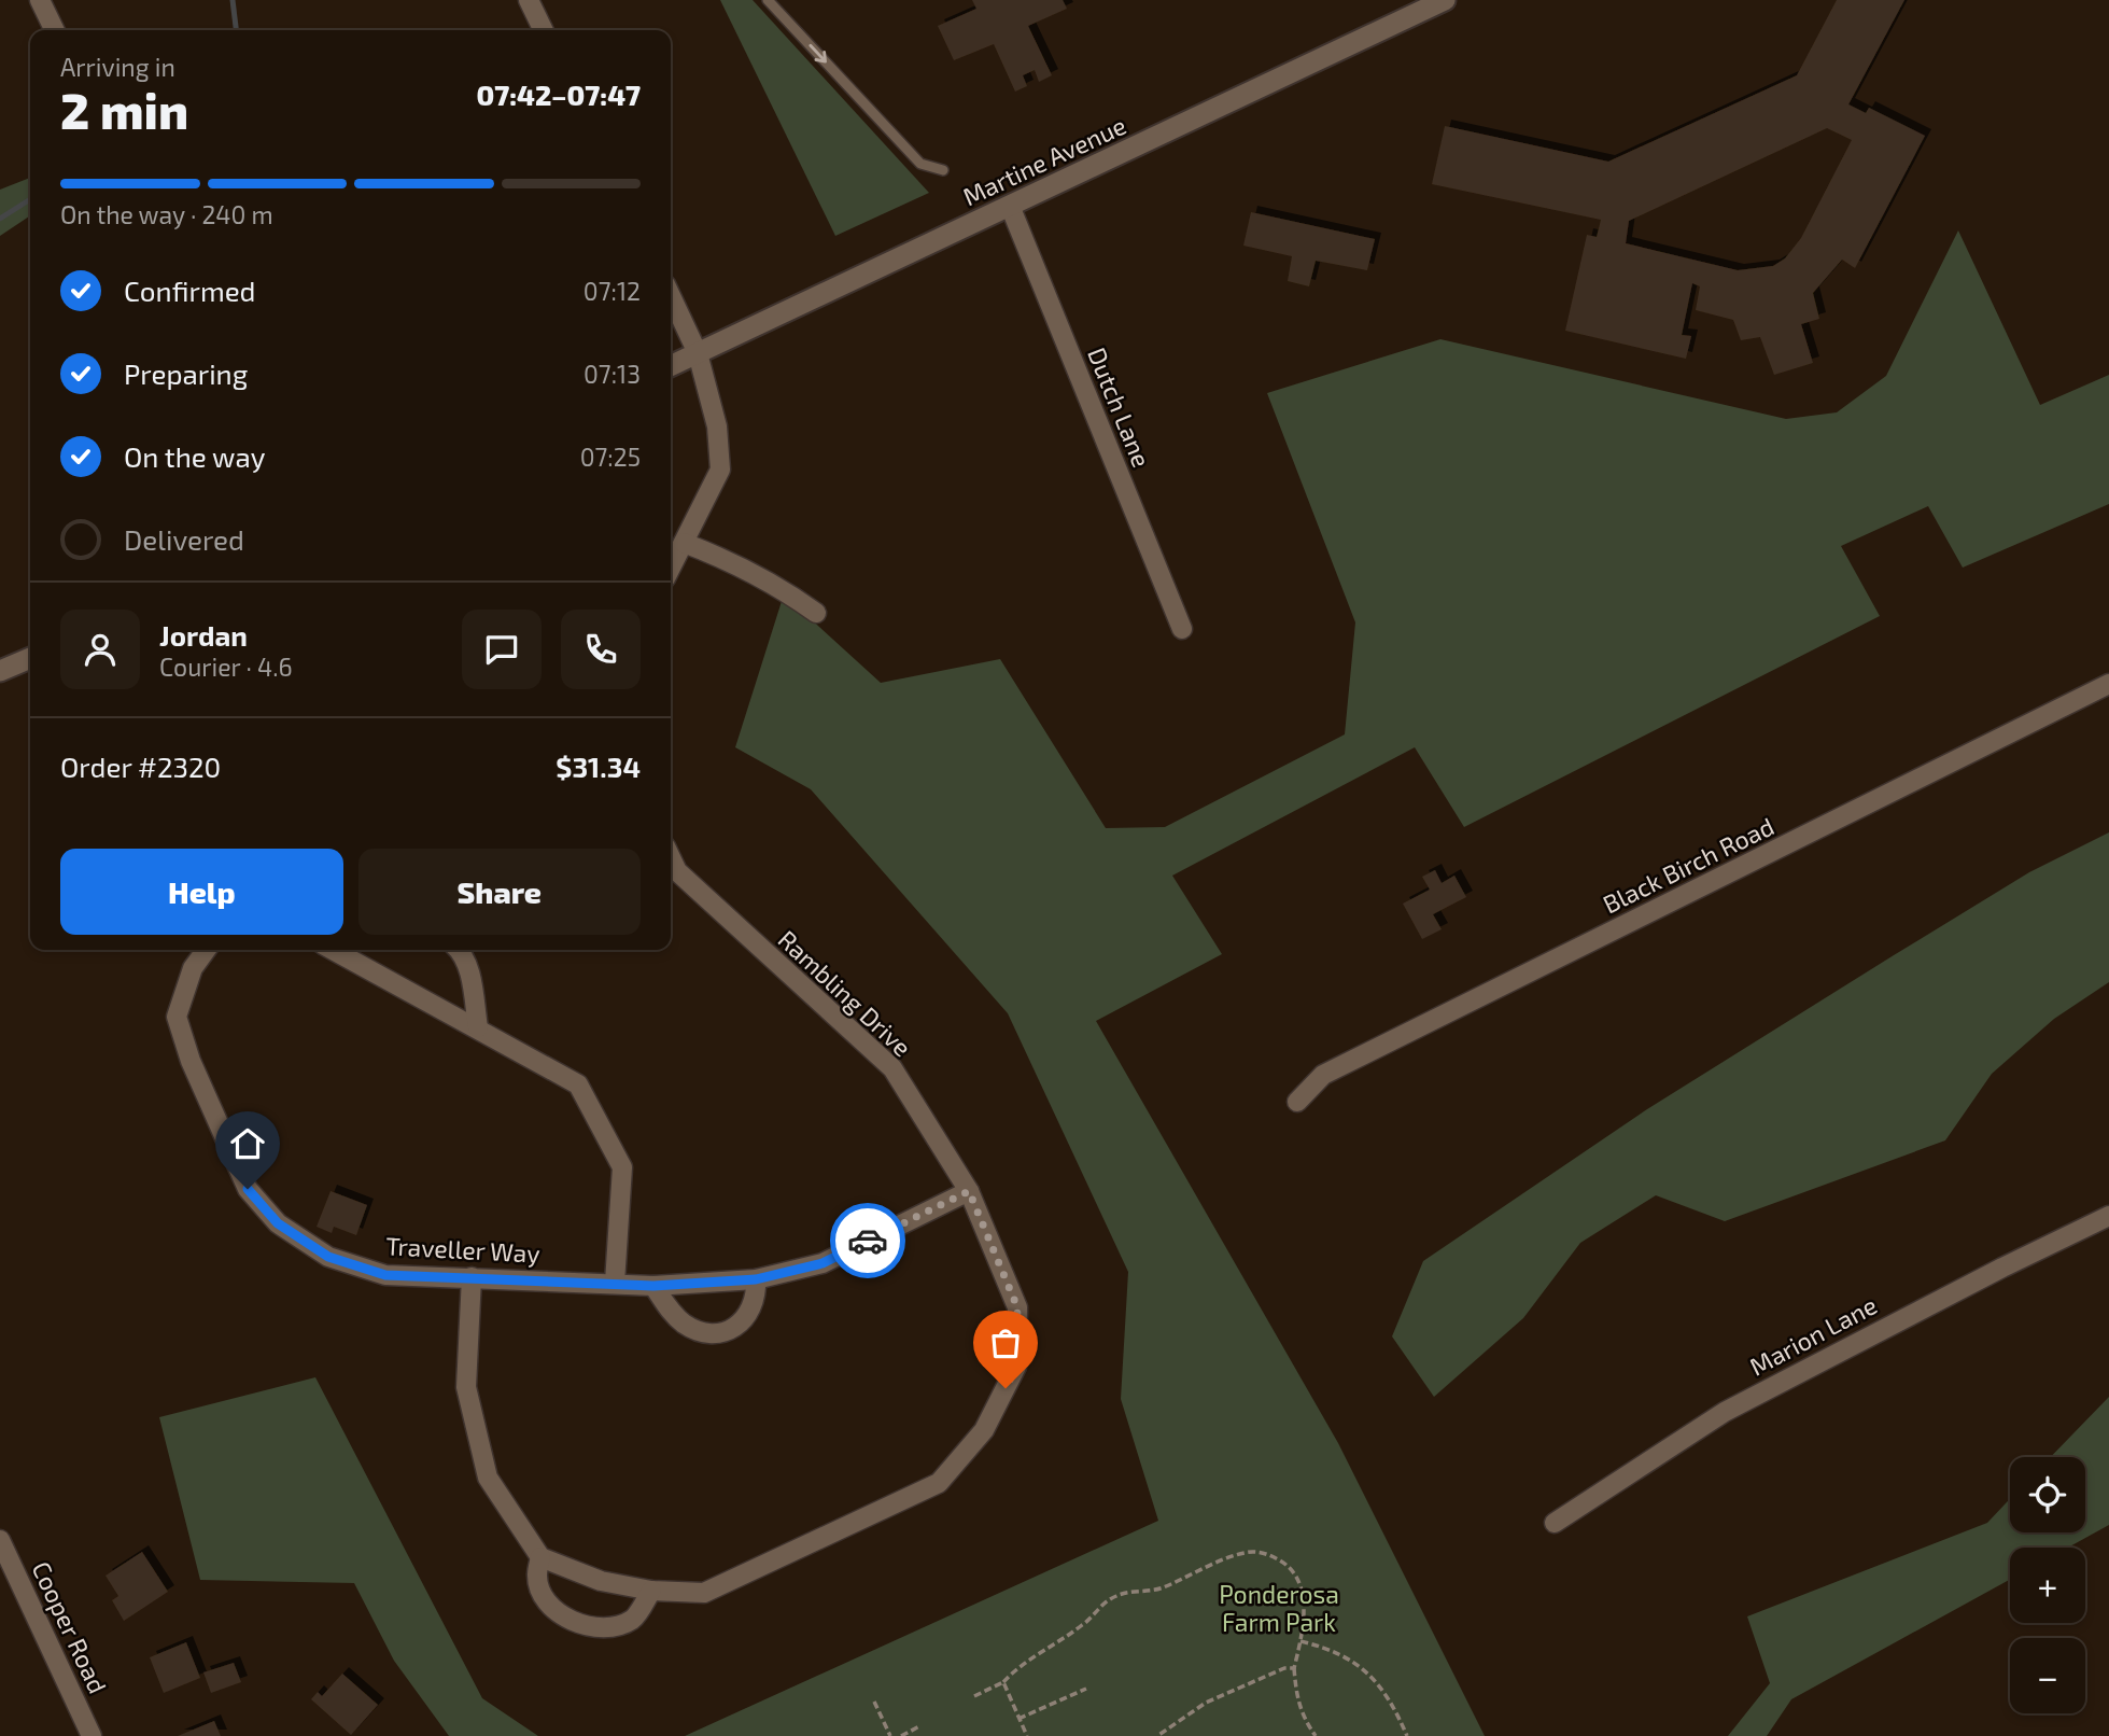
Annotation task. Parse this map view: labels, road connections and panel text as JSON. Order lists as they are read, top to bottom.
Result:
{
  "streets": {
    "main road": ["Martine Avenue"],
    "street": [
      "Dutch Lane",
      "Black Birch Road",
      "Rambling Drive",
      "Traveller Way",
      "Marion Lane",
      "Cooper Road"
    ]
  },
  "crossings": [
    ["Martine Avenue", "Dutch Lane"],
    ["Rambling Drive", "Traveller Way"]
  ],
  "parks": ["Ponderosa Farm Park"],
  "page": {
    "heading": ["2 min", "Arriving in", "07:42–07:47"],
    "panel": [
      "Jordan",
      "Courier · 4.6",
      "Order #2320",
      "$31.34"
    ],
    "bar": "On the way · 240 m",
    "list": [
      ["Confirmed", "07:12"],
      ["Preparing", "07:13"],
      ["On the way", "07:25"],
      "Delivered"
    ],
    "buttons": ["Help", "Share"],
    "map_buttons": ["+", "−"]
  }
}
